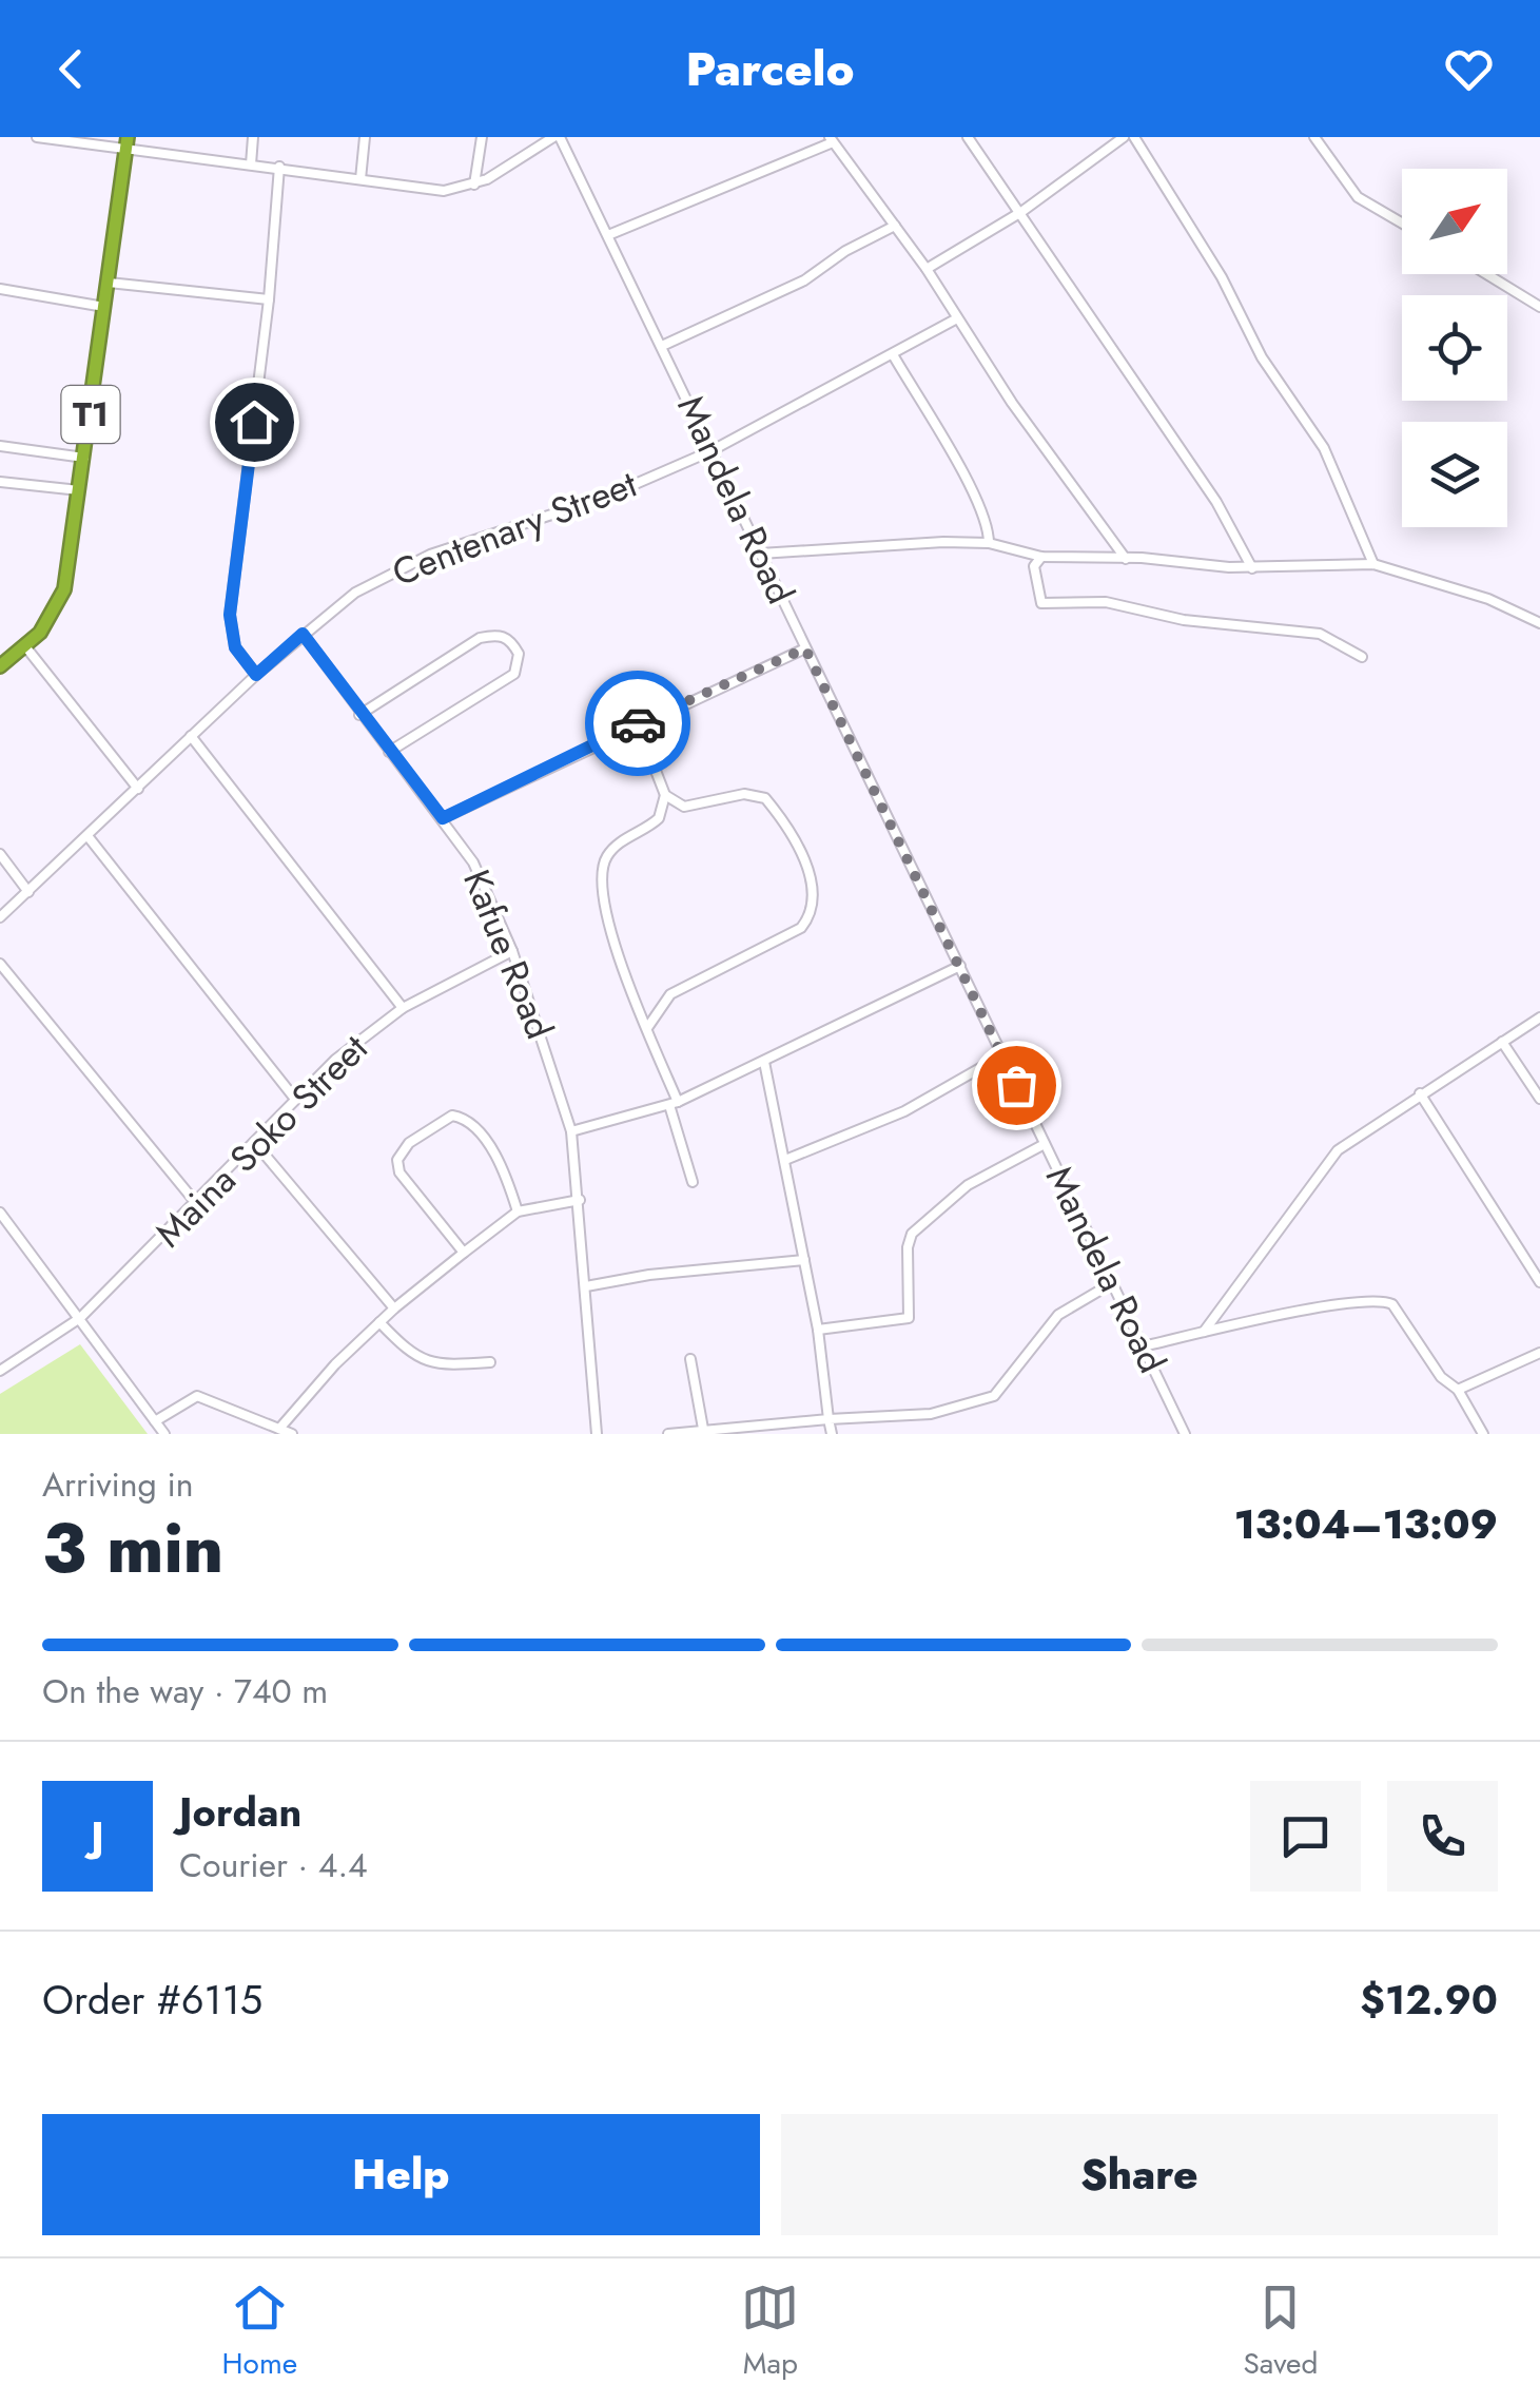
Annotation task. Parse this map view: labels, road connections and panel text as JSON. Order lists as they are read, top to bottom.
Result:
{
  "streets": {
    "highway": ["T1"],
    "street": [
      "Mandela Road",
      "Centenary Street",
      "Kafue Road",
      "Maina Soko Street"
    ]
  },
  "crossings": [
    ["Mandela Road", "Centenary Street"],
    ["Centenary Street", "Kafue Road"],
    ["Kafue Road", "Maina Soko Street"]
  ],
  "north": "top right",
  "page": {
    "header": "Parcelo",
    "heading": ["3 min", "Arriving in", "13:04–13:09"],
    "panel": [
      "Jordan",
      "Courier · 4.4",
      "Order #6115",
      "$12.90"
    ],
    "bar": "On the way · 740 m",
    "round": "J",
    "buttons": ["Help", "Share"],
    "tabs": ["Home", "Map", "Saved"]
  }
}
